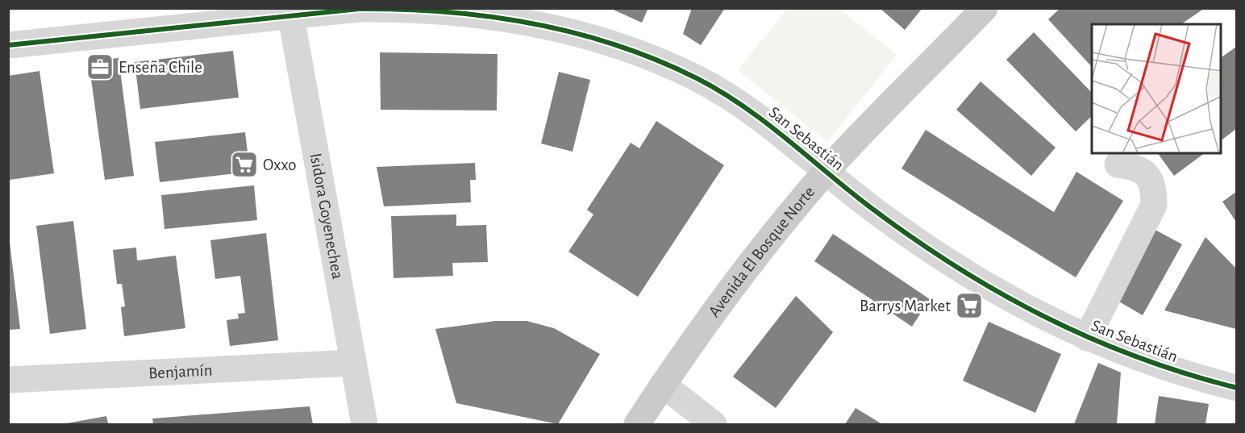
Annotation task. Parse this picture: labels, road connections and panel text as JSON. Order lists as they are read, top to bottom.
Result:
{
  "streets": {
    "main road": ["Avenida El Bosque Norte"],
    "street": ["San Sebastián", "Isidora Goyenechea", "Benjamín"]
  },
  "crossings": [
    ["San Sebastián", "Isidora Goyenechea"],
    ["San Sebastián", "Avenida El Bosque Norte"],
    ["Isidora Goyenechea", "Benjamín"]
  ],
  "places": {
    "office": ["Enseña Chile"],
    "supermarket": ["Oxxo", "Barrys Market"]
  }
}
